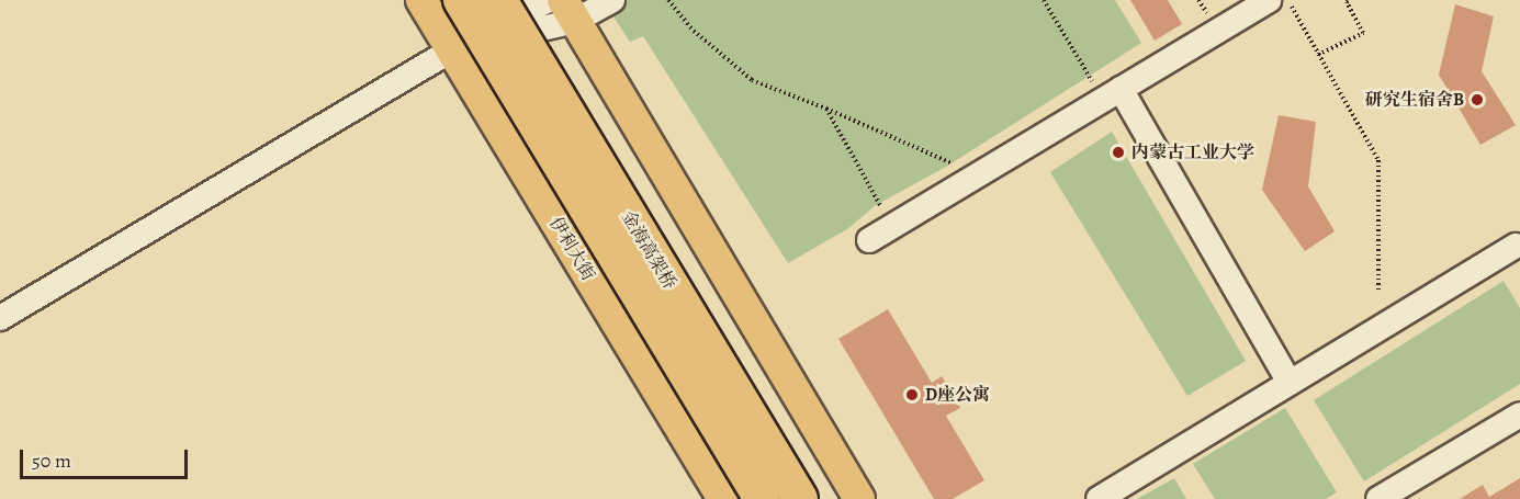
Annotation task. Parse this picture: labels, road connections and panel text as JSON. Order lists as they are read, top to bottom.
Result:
{
  "streets": {
    "highway": ["金海高架桥"],
    "main road": ["伊利大街"]
  },
  "places": ["研究生宿舍B", "内蒙古工业大学", "D座公寓"],
  "scale_bar": "50 m"
}
